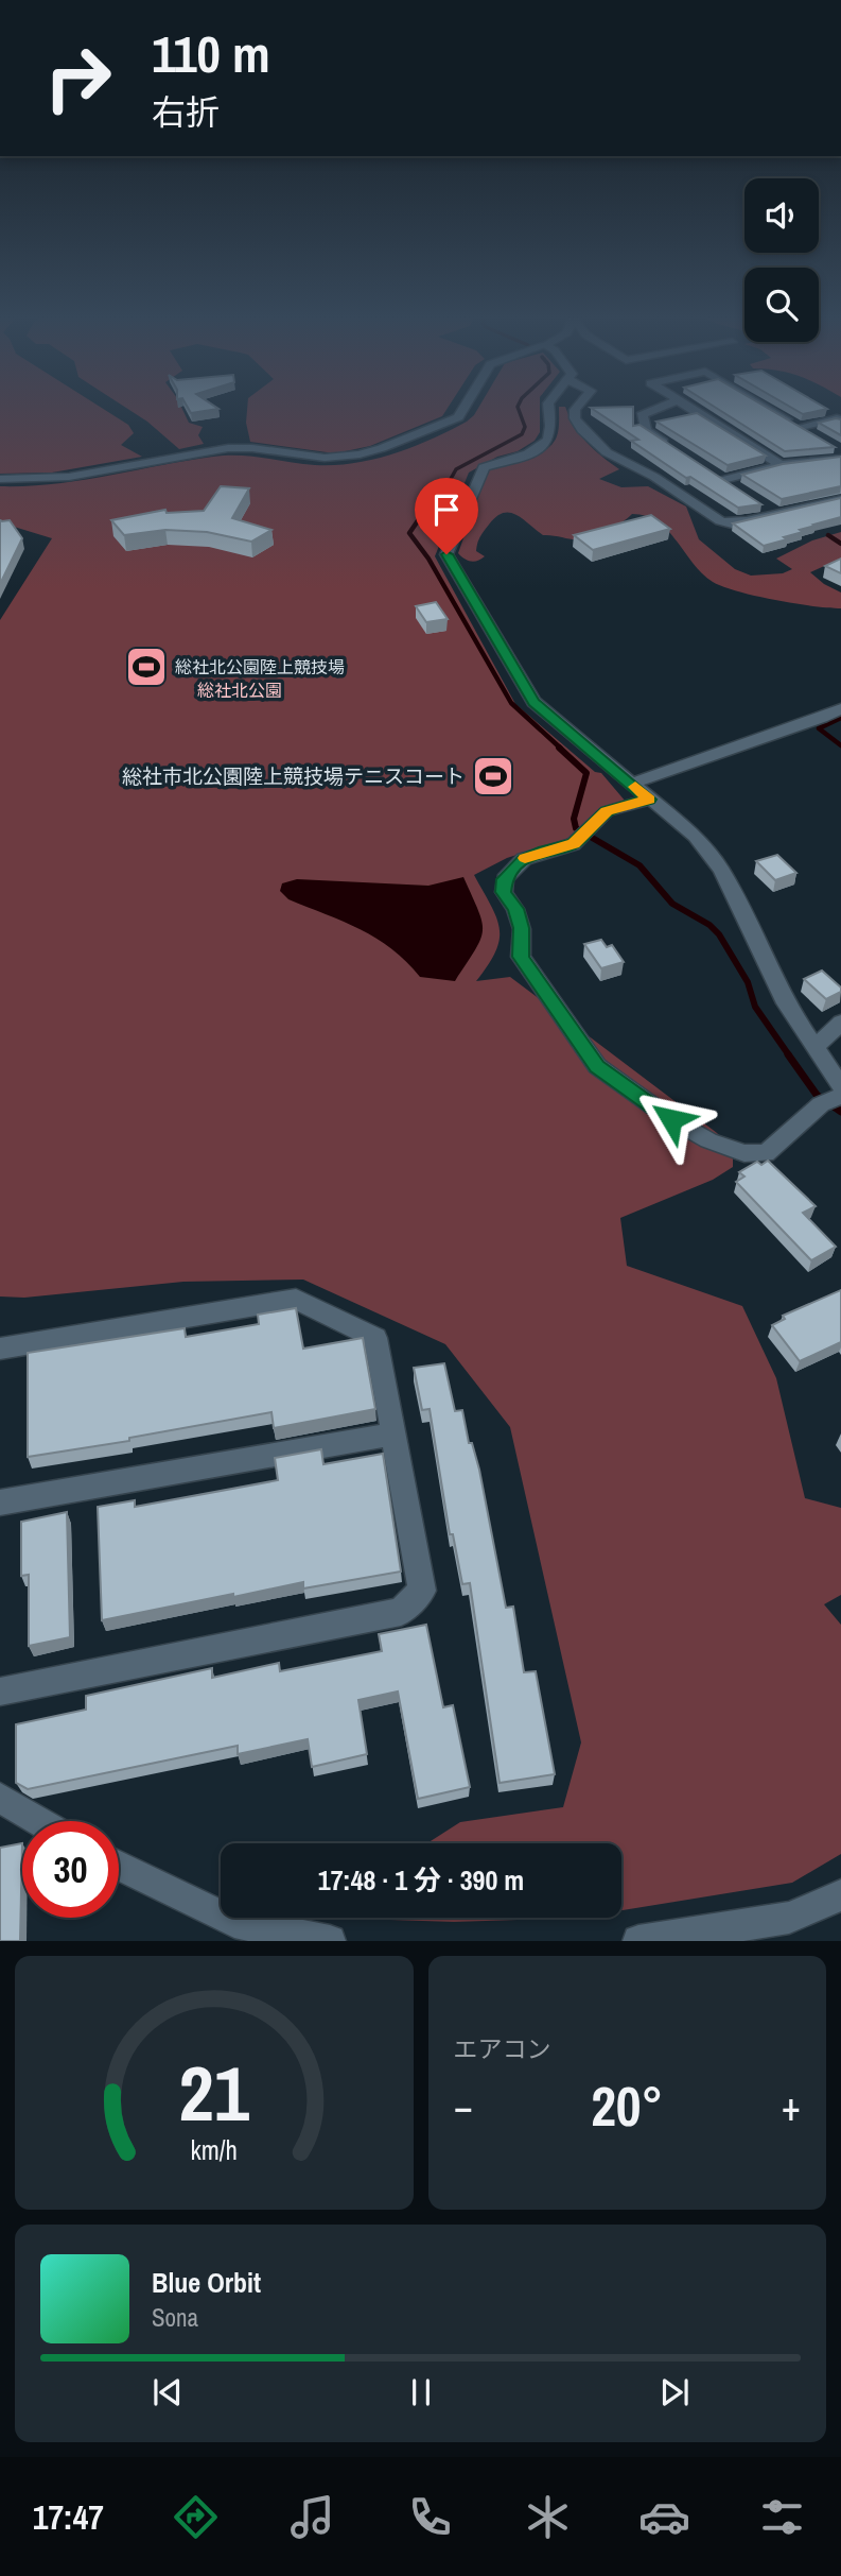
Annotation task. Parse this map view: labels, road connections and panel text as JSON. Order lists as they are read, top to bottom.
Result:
{
  "parks": ["総社北公園"],
  "places": {
    "sports": ["総社北公園陸上競技場", "総社市北公園陸上競技場テニスコート"]
  },
  "page": {
    "turn": ["110 m", "右折"],
    "limit": "30",
    "trip": "17:48 · 1 分 · 390 m",
    "tile": "エアコン",
    "heat": ["−", "20°", "+"],
    "song": ["Blue Orbit", "Sona"],
    "tabs": "17:47",
    "gauge": ["21", "km/h"]
  }
}
